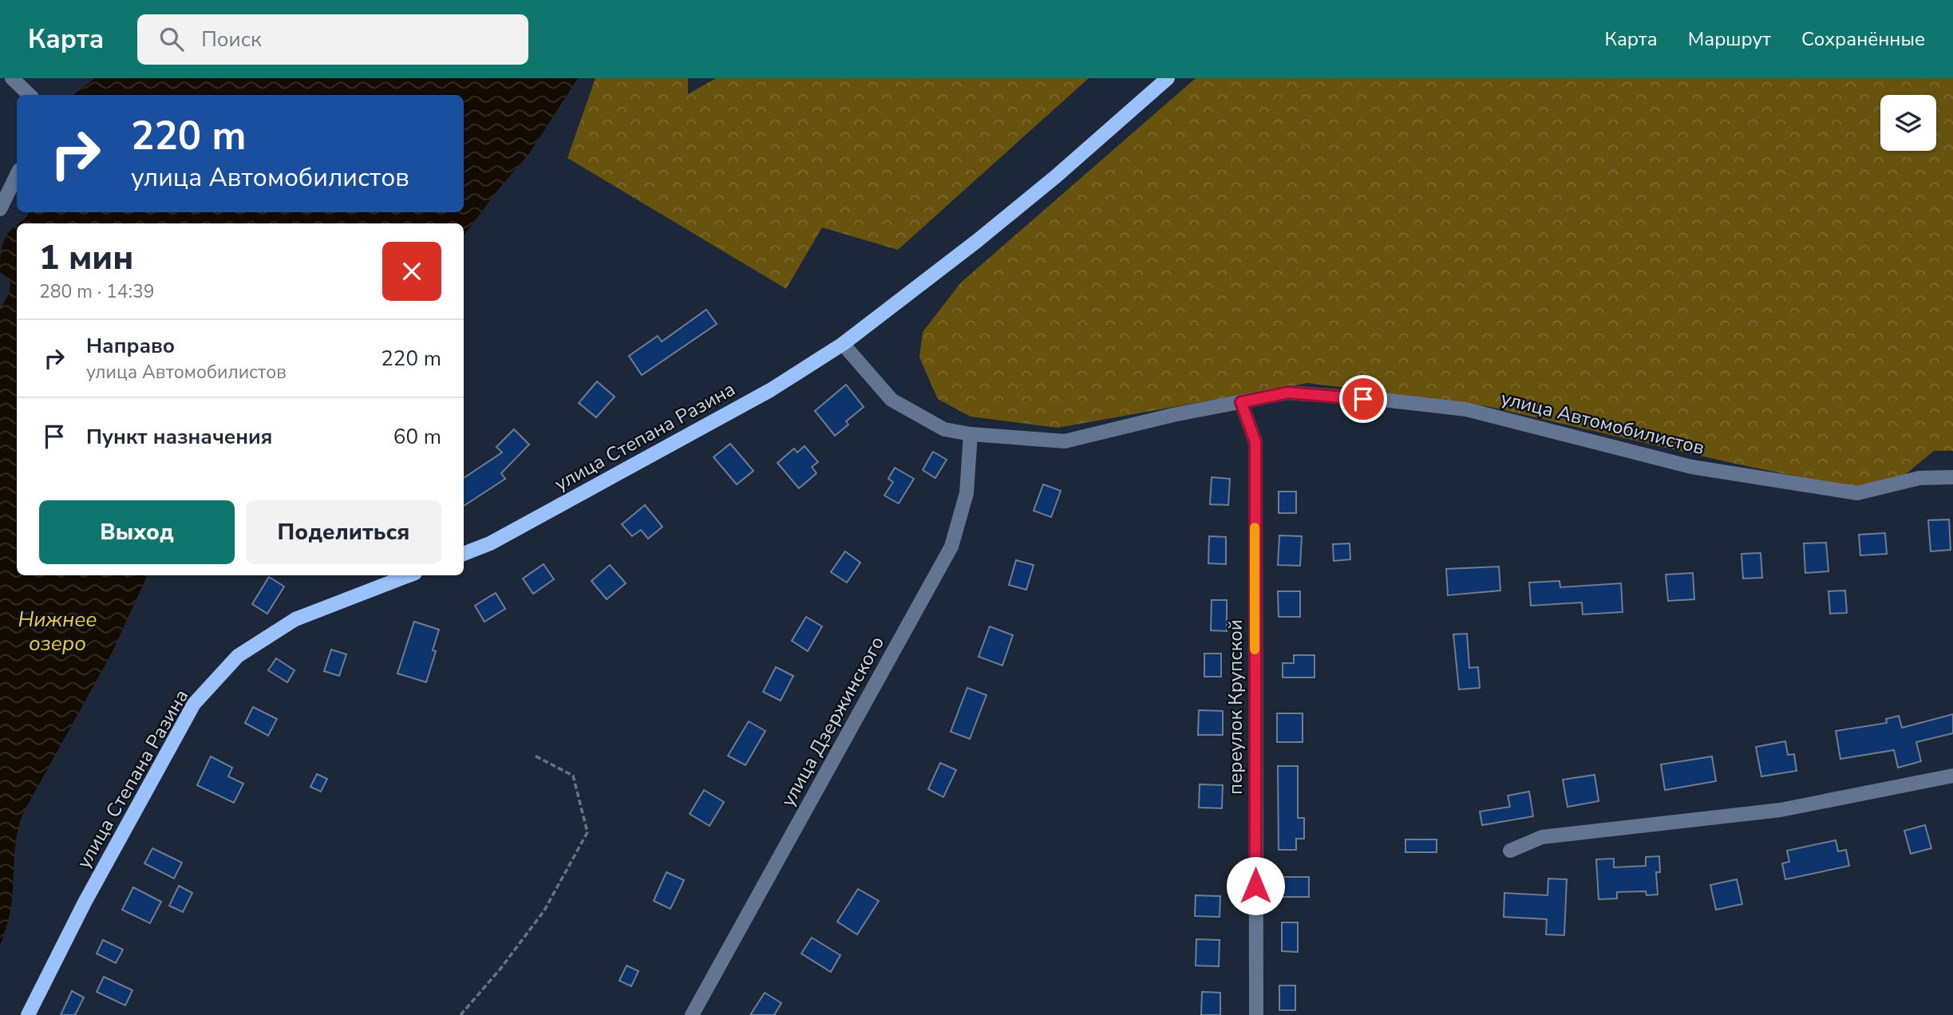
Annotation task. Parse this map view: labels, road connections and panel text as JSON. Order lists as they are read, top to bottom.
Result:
{
  "streets": {
    "main road": ["улица Степана Разина"],
    "street": ["улица Автомобилистов", "переулок Крупской", "улица Дзержинского"]
  },
  "crossings": [
    ["улица Автомобилистов", "улица Степана Разина"],
    ["улица Автомобилистов", "переулок Крупской"],
    ["улица Автомобилистов", "улица Дзержинского"]
  ],
  "water": ["Нижнее озеро"],
  "page": {
    "header": "Карта",
    "search": "Поиск",
    "nav": ["Карта", "Маршрут", "Сохранённые"],
    "turn": ["220 m", "улица Автомобилистов"],
    "heading": ["1 мин", "280 m · 14:39"],
    "list": [
      {
        "name": "Направо",
        "note": "улица Автомобилистов",
        "value": "220 m"
      },
      {
        "name": "Пункт назначения",
        "value": "60 m"
      }
    ],
    "buttons": ["Выход", "Поделиться"]
  }
}
